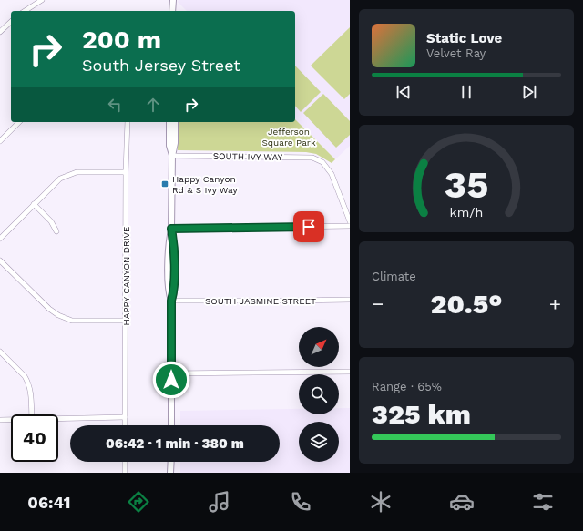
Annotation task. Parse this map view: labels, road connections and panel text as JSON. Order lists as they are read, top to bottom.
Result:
{
  "streets": {
    "street": ["SOUTH IVY WAY", "HAPPY CANYON DRIVE", "SOUTH JASMINE STREET"]
  },
  "parks": ["Jefferson Square Park"],
  "places": {
    "transit": ["Happy Canyon Rd & S Ivy Way"]
  },
  "north": "top right",
  "page": {
    "turn": ["200 m", "South Jersey Street"],
    "song": ["Static Love", "Velvet Ray"],
    "tile": [
      "Climate",
      ["Range · 65%", "325 km"]
    ],
    "heat": ["−", "20.5°", "+"],
    "limit": "40",
    "trip": "06:42 · 1 min · 380 m",
    "tabs": "06:41",
    "gauge": ["35", "km/h"]
  }
}
